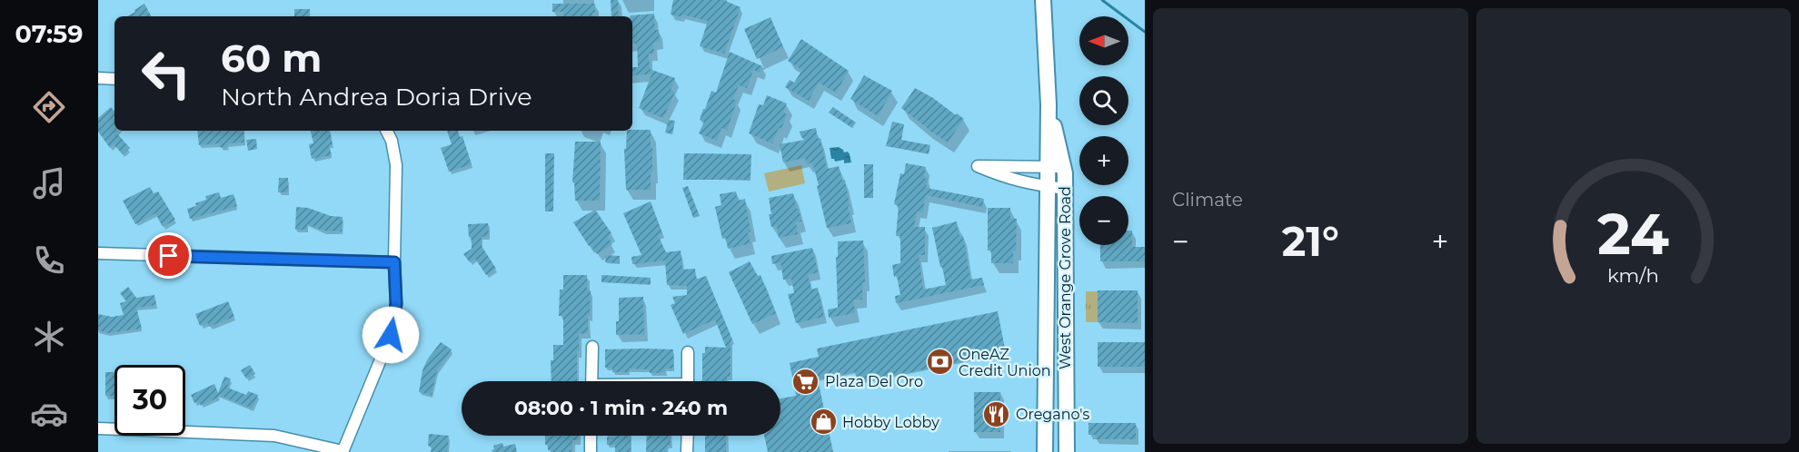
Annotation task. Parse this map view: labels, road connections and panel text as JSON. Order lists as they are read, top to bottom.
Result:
{
  "streets": {
    "main road": ["West Orange Grove Road"]
  },
  "places": {
    "bank": ["OneAZ Credit Union"],
    "supermarket": ["Plaza Del Oro"],
    "restaurant": ["Oregano's"],
    "shop": ["Hobby Lobby"]
  },
  "north": "left",
  "page": {
    "tabs": "07:59",
    "tile": "Climate",
    "map_buttons": ["+", "−"],
    "turn": ["60 m", "North Andrea Doria Drive"],
    "heat": ["−", "21°", "+"],
    "limit": "30",
    "trip": "08:00 · 1 min · 240 m",
    "gauge": ["24", "km/h"]
  }
}
